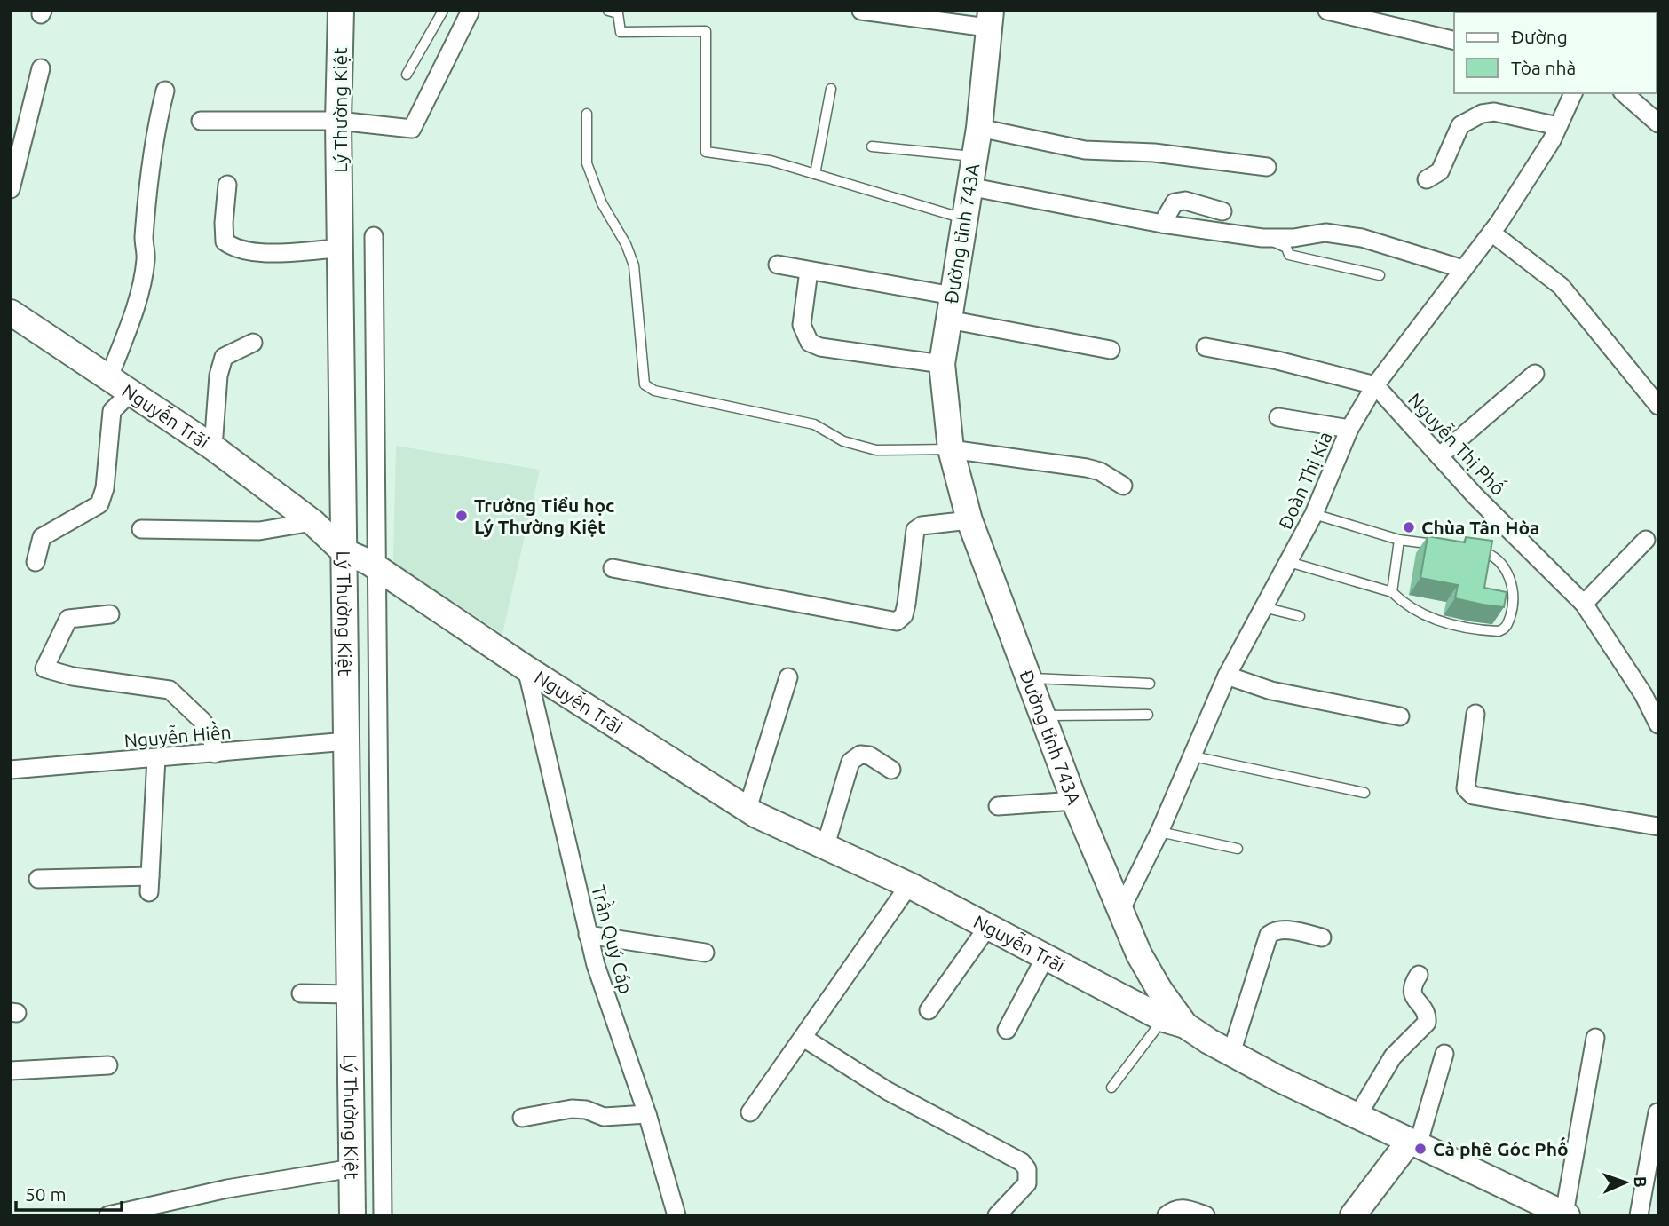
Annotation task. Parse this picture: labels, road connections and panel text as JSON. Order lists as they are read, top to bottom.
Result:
{
  "streets": {
    "main road": ["Lý Thường Kiệt", "Đường tỉnh 743A", "Nguyễn Trãi"],
    "street": [
      "Nguyễn Thị Phố",
      "Đoàn Thị Kia",
      "Nguyễn Hiền",
      "Trần Quý Cáp"
    ]
  },
  "crossings": [
    ["Lý Thường Kiệt", "Nguyễn Trãi"],
    ["Lý Thường Kiệt", "Nguyễn Hiền"],
    ["Đường tỉnh 743A", "Nguyễn Trãi"],
    ["Đường tỉnh 743A", "Đoàn Thị Kia"],
    ["Nguyễn Trãi", "Trần Quý Cáp"],
    ["Nguyễn Thị Phố", "Đoàn Thị Kia"]
  ],
  "places": ["Trường Tiểu học Lý Thường Kiệt", "Chùa Tân Hòa", "Cà phê Góc Phố"],
  "legend": ["Đường", "Tòa nhà"],
  "scale_bar": "50 m",
  "north": "right"
}
